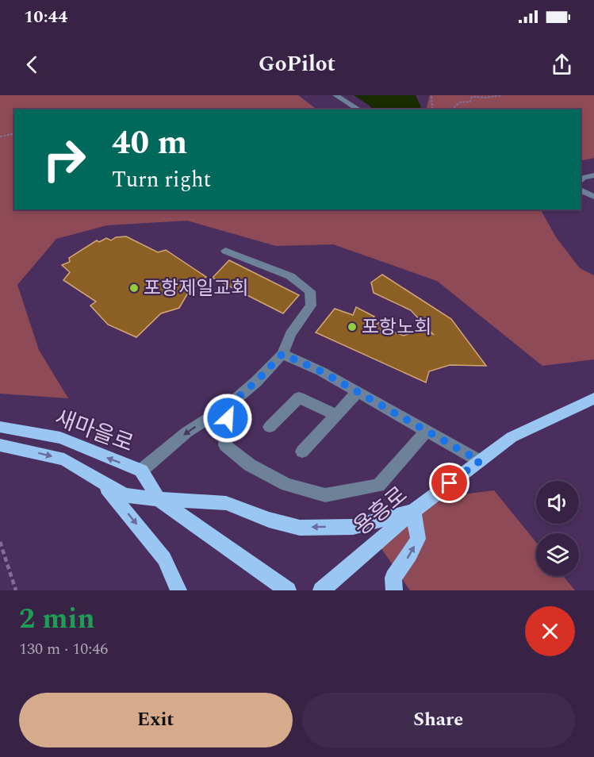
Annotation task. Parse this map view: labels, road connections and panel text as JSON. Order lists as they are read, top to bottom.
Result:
{
  "streets": {
    "main road": ["새마을로", "용흥로"]
  },
  "places": ["포항제일교회", "포항노회"],
  "page": {
    "status": "10:44",
    "header": "GoPilot",
    "turn": ["40 m", "Turn right"],
    "heading": ["2 min", "130 m · 10:46"],
    "buttons": ["Exit", "Share"]
  }
}
